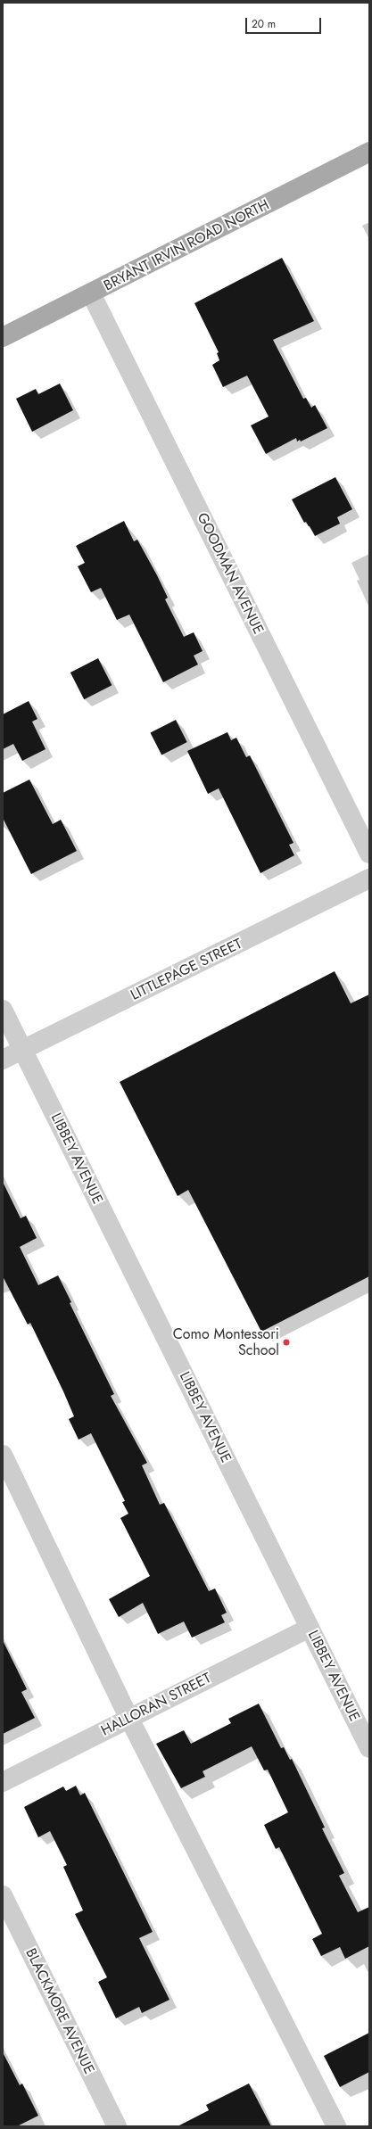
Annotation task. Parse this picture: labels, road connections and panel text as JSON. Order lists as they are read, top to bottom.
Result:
{
  "streets": {
    "main road": ["BRYANT IRVIN ROAD NORTH"],
    "street": [
      "GOODMAN AVENUE",
      "LITTLEPAGE STREET",
      "LIBBEY AVENUE",
      "HALLORAN STREET",
      "BLACKMORE AVENUE"
    ]
  },
  "crossings": [
    ["BRYANT IRVIN ROAD NORTH", "GOODMAN AVENUE"],
    ["LITTLEPAGE STREET", "LIBBEY AVENUE"],
    ["LIBBEY AVENUE", "HALLORAN STREET"]
  ],
  "places": ["Como Montessori School"],
  "scale_bar": "20 m"
}
